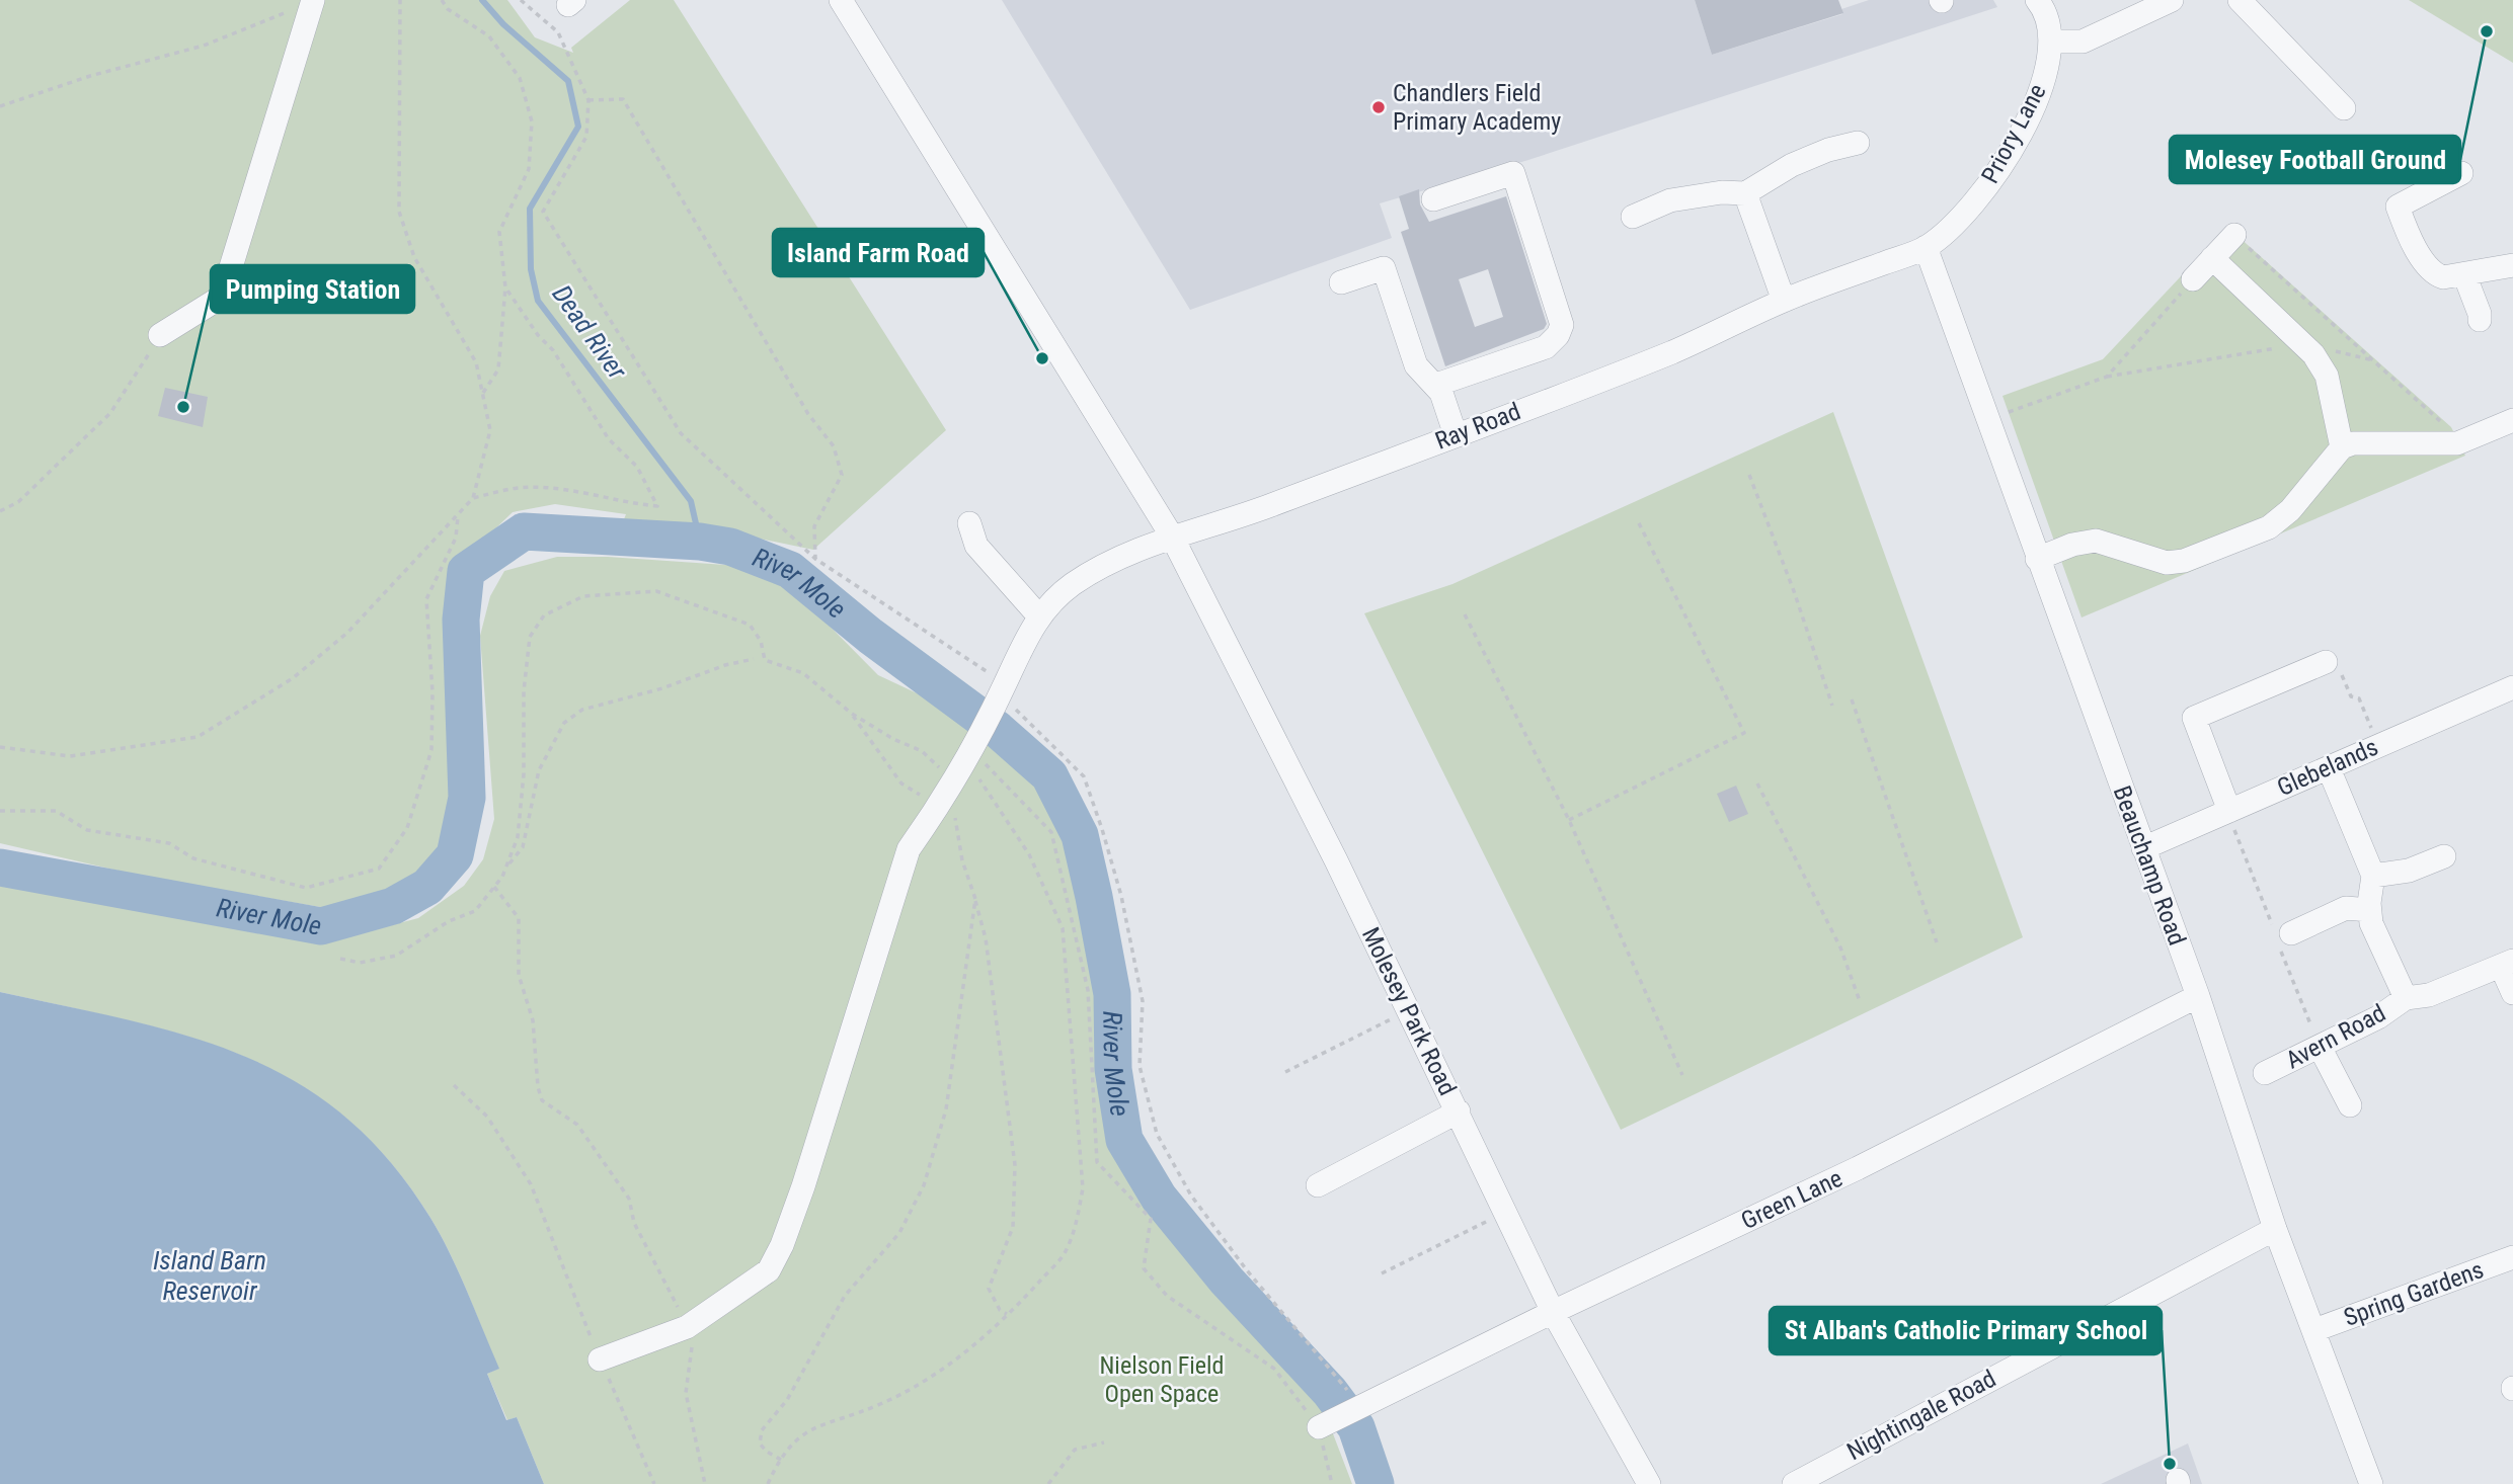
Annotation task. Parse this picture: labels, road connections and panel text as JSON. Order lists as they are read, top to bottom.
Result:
{
  "streets": {
    "street": [
      "Priory Lane",
      "Ray Road",
      "Glebelands",
      "Beauchamp Road",
      "Molesey Park Road",
      "Avern Road",
      "Green Lane",
      "Spring Gardens",
      "Nightingale Road"
    ]
  },
  "crossings": [
    ["Priory Lane", "Ray Road"],
    ["Priory Lane", "Beauchamp Road"],
    ["Ray Road", "Beauchamp Road"],
    ["Ray Road", "Molesey Park Road"],
    ["Glebelands", "Beauchamp Road"],
    ["Glebelands", "Avern Road"],
    ["Beauchamp Road", "Green Lane"],
    ["Beauchamp Road", "Spring Gardens"],
    ["Beauchamp Road", "Nightingale Road"],
    ["Molesey Park Road", "Green Lane"]
  ],
  "water": ["Dead River", "River Mole", "Island Barn Reservoir"],
  "parks": ["Nielson Field Open Space"],
  "places": [
    "Molesey Football Ground",
    "Chandlers Field Primary Academy",
    "Island Farm Road",
    "Pumping Station",
    "St Alban's Catholic Primary School"
  ]
}
